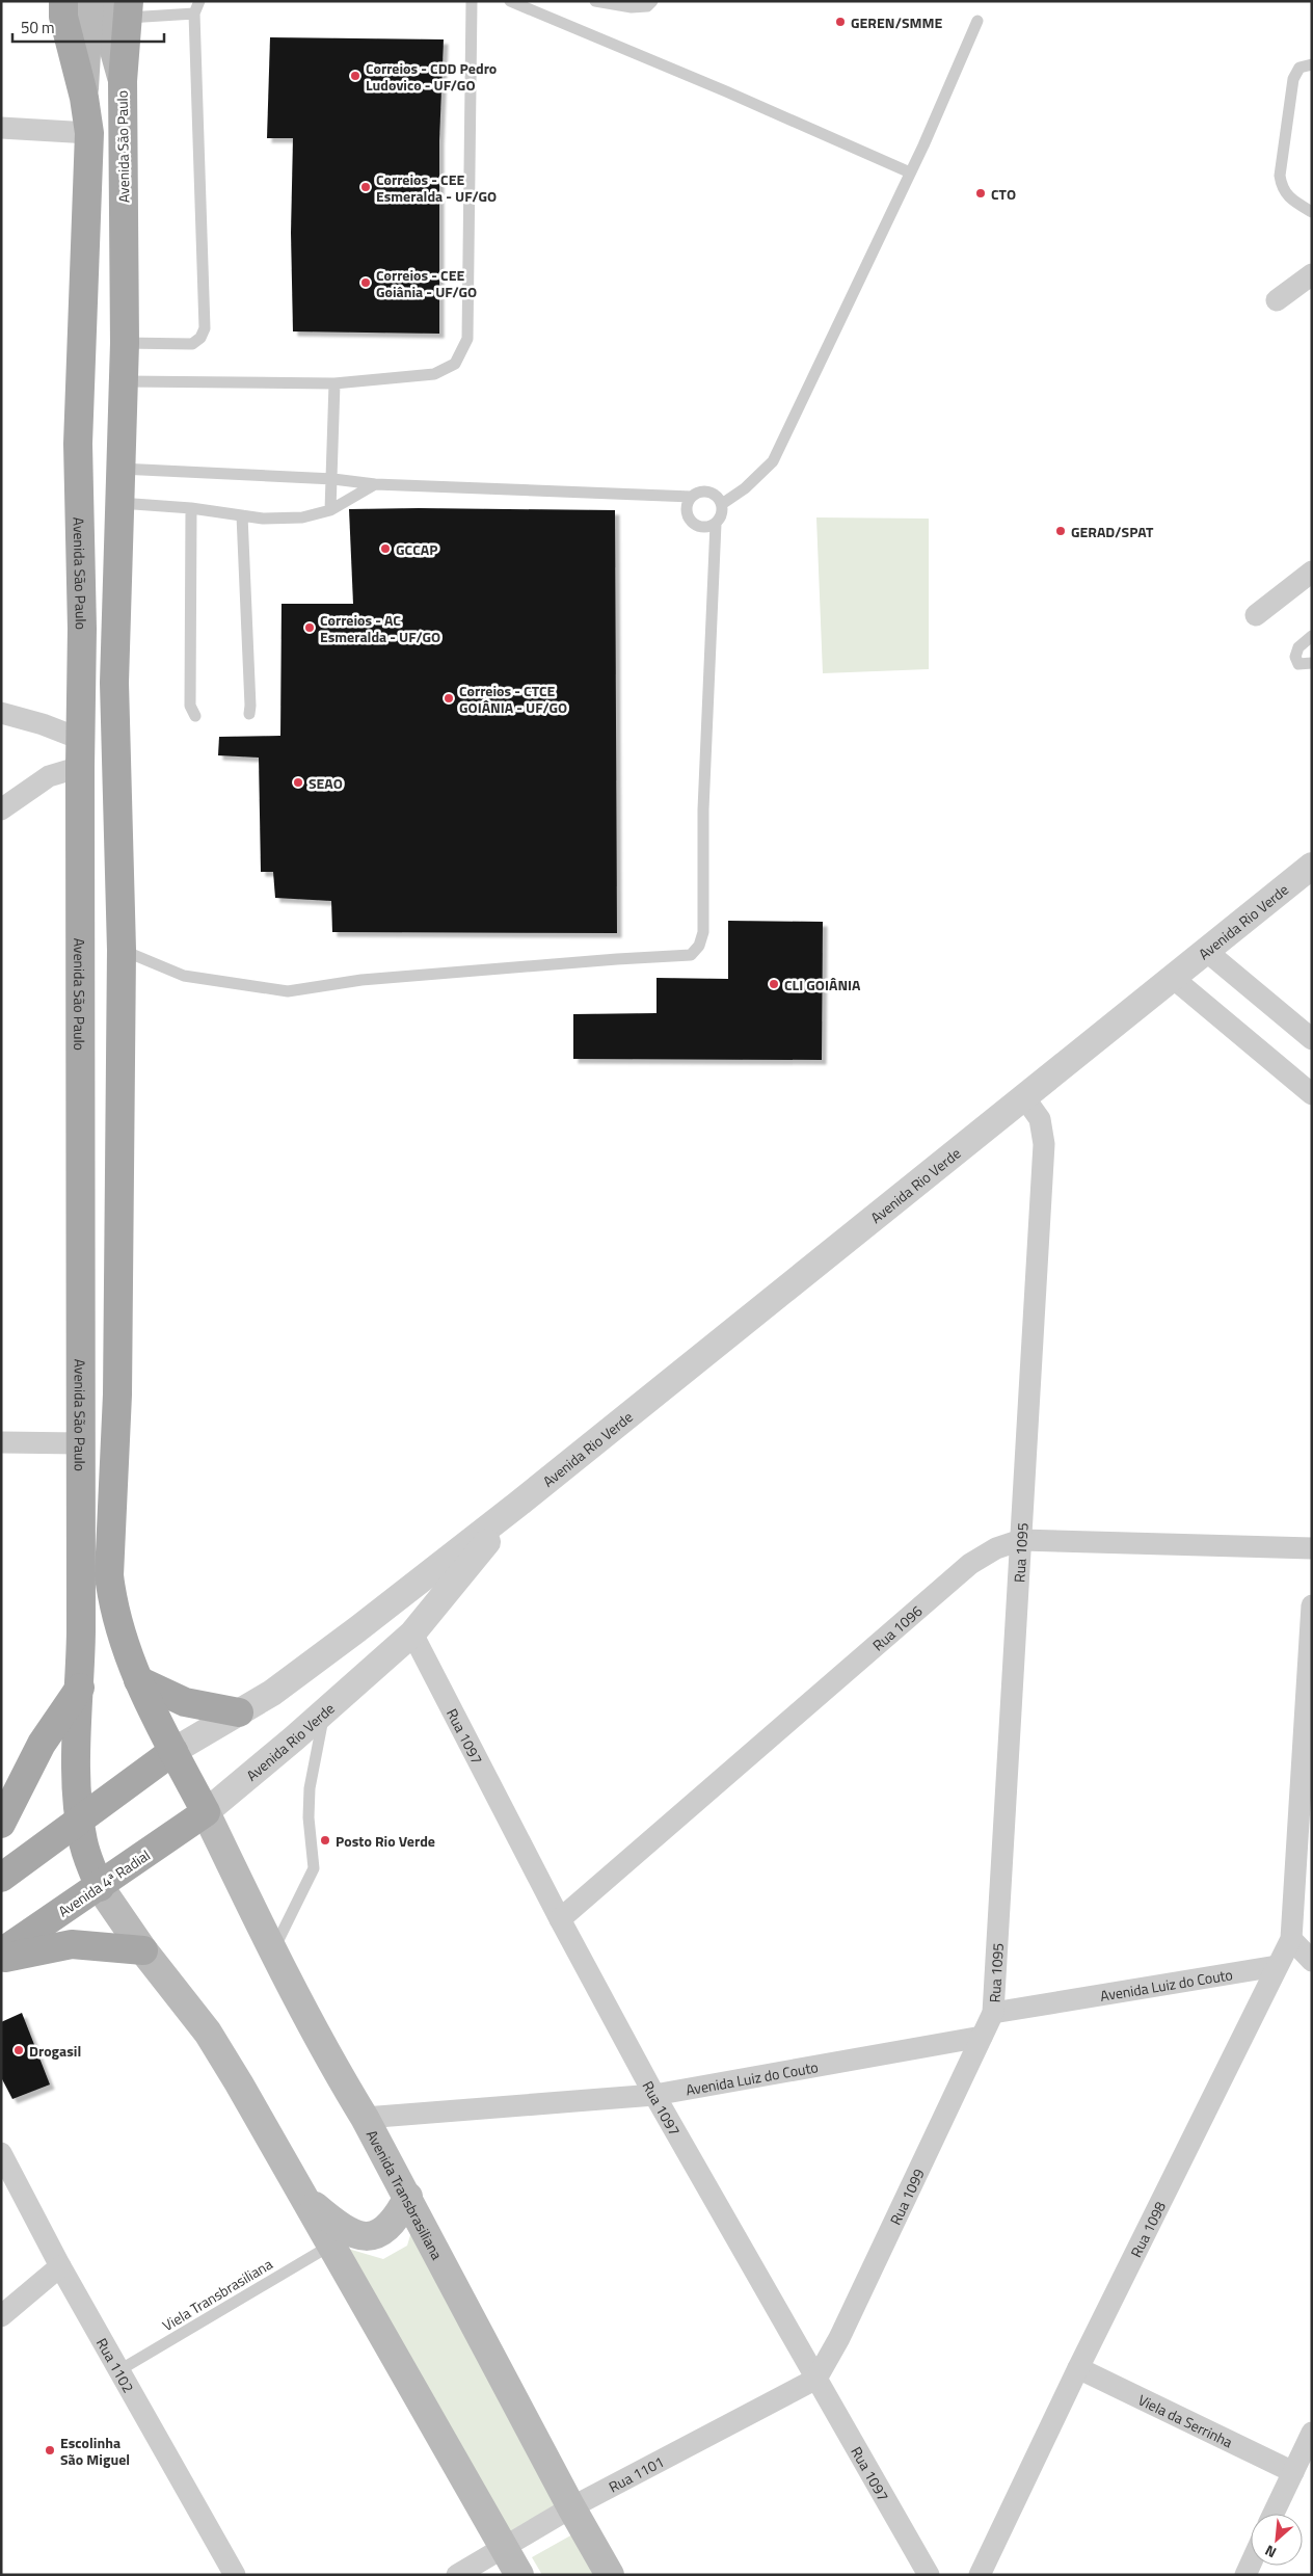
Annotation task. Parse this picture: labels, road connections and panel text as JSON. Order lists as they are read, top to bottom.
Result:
{
  "streets": {
    "main road": ["Avenida São Paulo", "Avenida 4ª Radial", "Avenida Transbrasiliana"],
    "street": [
      "Avenida Rio Verde",
      "Rua 1095",
      "Rua 1096",
      "Rua 1097",
      "Avenida Luiz do Couto",
      "Rua 1099",
      "Rua 1098",
      "Rua 1102",
      "Viela da Serrinha",
      "Rua 1101"
    ],
    "lane": ["Viela Transbrasiliana"]
  },
  "crossings": [
    ["Avenida São Paulo", "Avenida Rio Verde"],
    ["Avenida São Paulo", "Avenida 4ª Radial"],
    ["Avenida São Paulo", "Avenida Transbrasiliana"],
    ["Avenida Rio Verde", "Rua 1095"],
    ["Avenida Rio Verde", "Rua 1097"],
    ["Avenida Rio Verde", "Avenida 4ª Radial"],
    ["Avenida Rio Verde", "Avenida Transbrasiliana"],
    ["Rua 1095", "Rua 1096"],
    ["Rua 1095", "Avenida Luiz do Couto"],
    ["Rua 1095", "Rua 1099"],
    ["Rua 1096", "Rua 1097"],
    ["Rua 1097", "Avenida Luiz do Couto"],
    ["Rua 1097", "Rua 1099"],
    ["Rua 1097", "Rua 1101"],
    ["Avenida 4ª Radial", "Avenida Transbrasiliana"],
    ["Avenida Luiz do Couto", "Avenida Transbrasiliana"],
    ["Avenida Luiz do Couto", "Rua 1099"],
    ["Avenida Luiz do Couto", "Rua 1098"],
    ["Avenida Transbrasiliana", "Rua 1101"],
    ["Rua 1099", "Rua 1101"],
    ["Rua 1098", "Viela da Serrinha"],
    ["Viela Transbrasiliana", "Rua 1102"]
  ],
  "places": [
    "GEREN/SMME",
    "Correios - CDD Pedro Ludovico - UF/GO",
    "Correios - CEE Esmeralda - UF/GO",
    "CTO",
    "Correios - CEE Goiânia - UF/GO",
    "GERAD/SPAT",
    "GCCAP",
    "Correios - AC Esmeralda - UF/GO",
    "Correios - CTCE GOIÂNIA - UF/GO",
    "SEAO",
    "CLI GOIÂNIA",
    "Posto Rio Verde",
    "Drogasil",
    "Escolinha São Miguel"
  ],
  "scale_bar": "50 m",
  "north": "bottom left"
}
